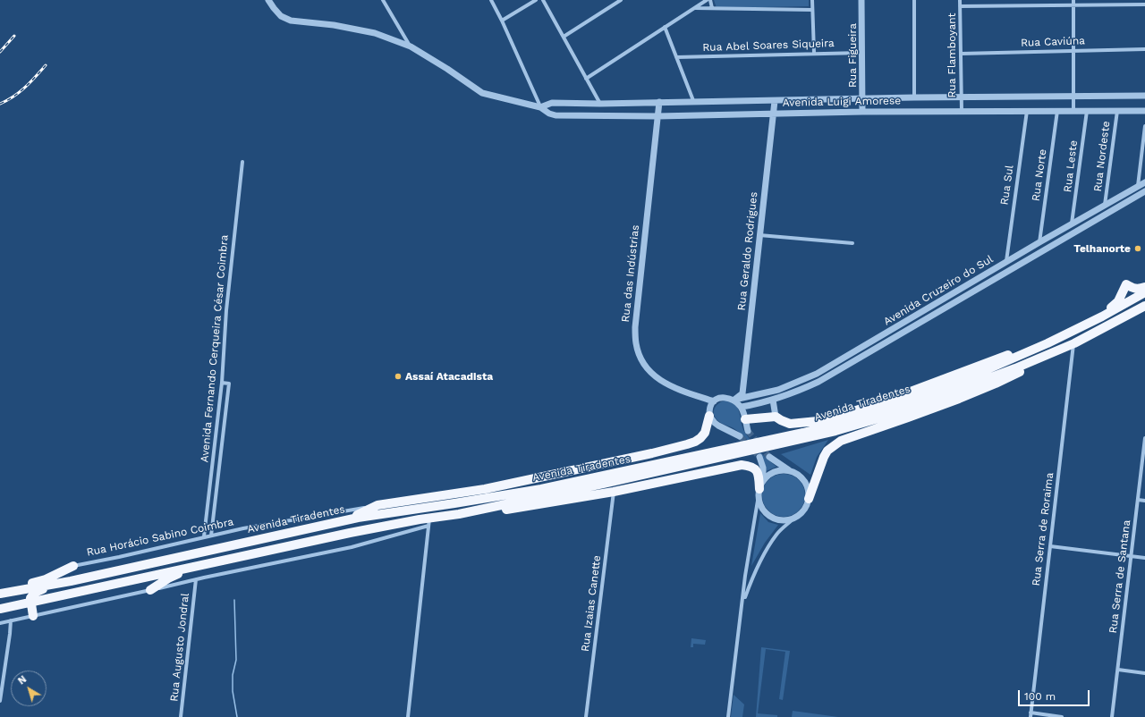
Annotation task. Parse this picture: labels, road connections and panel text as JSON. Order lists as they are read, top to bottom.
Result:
{
  "streets": {
    "highway": ["Avenida Tiradentes"],
    "street": [
      "Rua Caviúna",
      "Rua Abel Soares Siqueira",
      "Rua Figueira",
      "Rua Flamboyant",
      "Avenida Luigi Amorese",
      "Rua Nordeste",
      "Rua Leste",
      "Rua Norte",
      "Rua Sul",
      "Rua Geraldo Rodrigues",
      "Rua das Indústrias",
      "Avenida Cruzeiro do Sul",
      "Avenida Fernando Cerqueira César Coimbra",
      "Rua Serra de Roraima",
      "Rua Horácio Sabino Coimbra",
      "Rua Serra de Santana",
      "Rua Izaias Canette",
      "Rua Augusto Jondral"
    ]
  },
  "crossings": [
    ["Rua Caviúna", "Rua Flamboyant"],
    ["Rua Abel Soares Siqueira", "Rua Figueira"],
    ["Rua Figueira", "Avenida Luigi Amorese"],
    ["Rua Flamboyant", "Avenida Luigi Amorese"],
    ["Avenida Luigi Amorese", "Rua Nordeste"],
    ["Avenida Luigi Amorese", "Rua Leste"],
    ["Avenida Luigi Amorese", "Rua Norte"],
    ["Avenida Luigi Amorese", "Rua Sul"],
    ["Avenida Luigi Amorese", "Rua Geraldo Rodrigues"],
    ["Avenida Luigi Amorese", "Rua das Indústrias"],
    ["Rua Nordeste", "Avenida Cruzeiro do Sul"],
    ["Rua Leste", "Avenida Cruzeiro do Sul"],
    ["Rua Norte", "Avenida Cruzeiro do Sul"],
    ["Rua Sul", "Avenida Cruzeiro do Sul"],
    ["Rua Geraldo Rodrigues", "Avenida Cruzeiro do Sul"],
    ["Rua das Indústrias", "Avenida Cruzeiro do Sul"],
    ["Avenida Fernando Cerqueira César Coimbra", "Rua Horácio Sabino Coimbra"],
    ["Avenida Tiradentes", "Rua Serra de Roraima"]
  ],
  "places": ["Telhanorte", "Assaí Atacadista"],
  "scale_bar": "100 m",
  "north": "top left"
}
